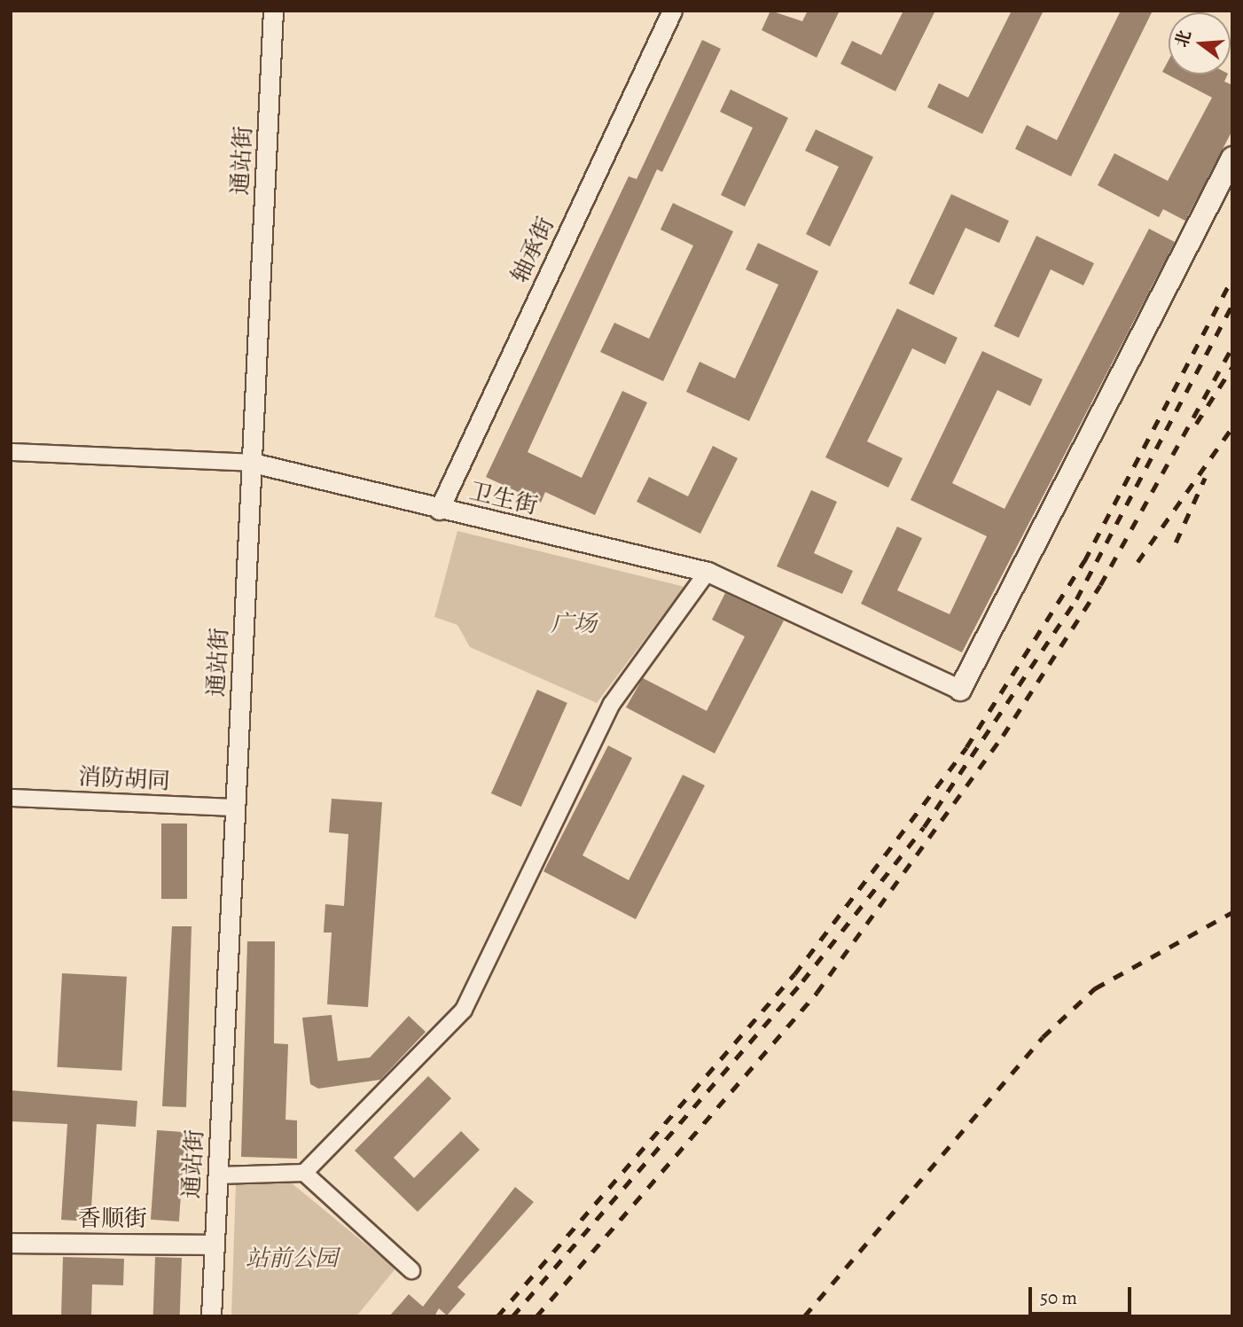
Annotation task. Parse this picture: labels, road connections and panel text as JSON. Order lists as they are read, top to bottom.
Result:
{
  "streets": {
    "street": [
      "通站街",
      "轴承街",
      "卫生街",
      "消防胡同",
      "香顺街"
    ]
  },
  "crossings": [
    ["通站街", "卫生街"],
    ["通站街", "消防胡同"],
    ["通站街", "香顺街"],
    ["轴承街", "卫生街"]
  ],
  "parks": ["广场", "站前公园"],
  "scale_bar": "50 m",
  "north": "left"
}
